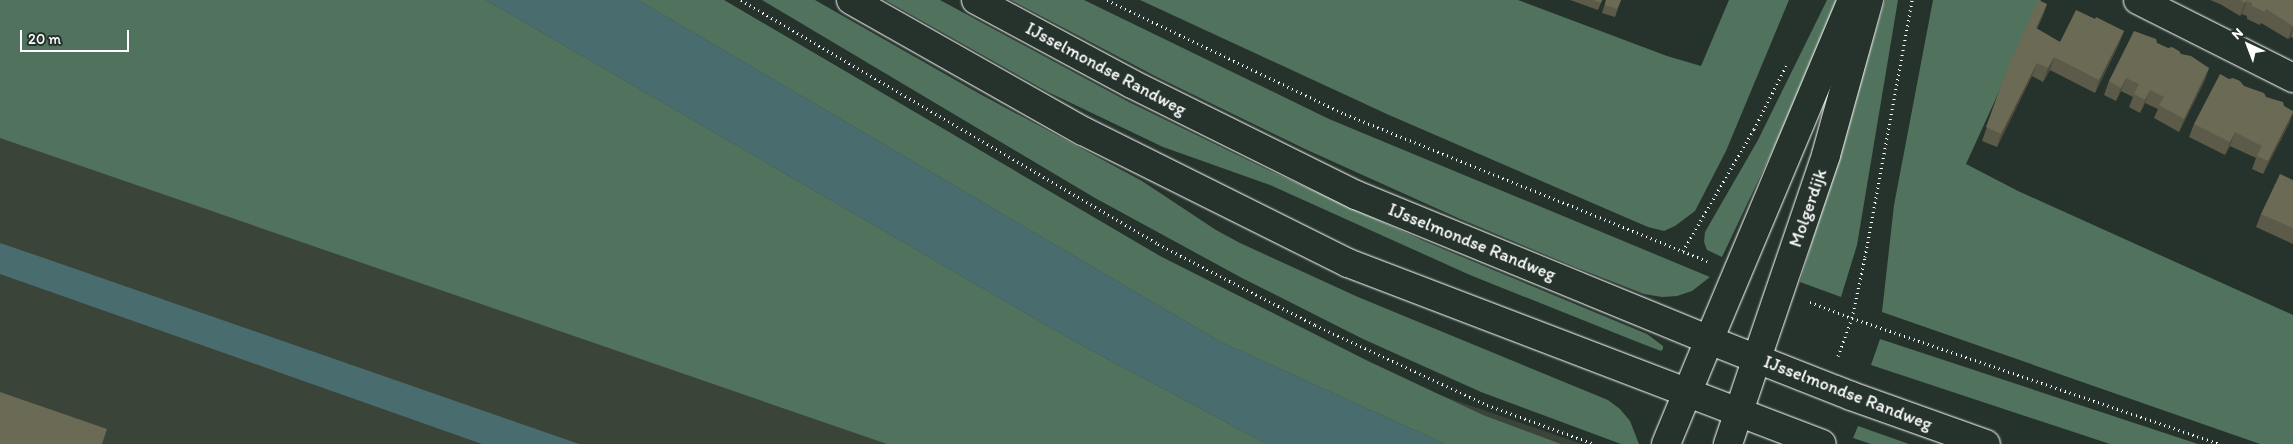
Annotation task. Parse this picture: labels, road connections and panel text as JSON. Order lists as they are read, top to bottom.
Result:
{
  "streets": {
    "main road": ["IJsselmondse Randweg", "Molgerdijk"]
  },
  "crossings": [
    ["IJsselmondse Randweg", "Molgerdijk"]
  ],
  "scale_bar": "20 m",
  "north": "top left"
}
